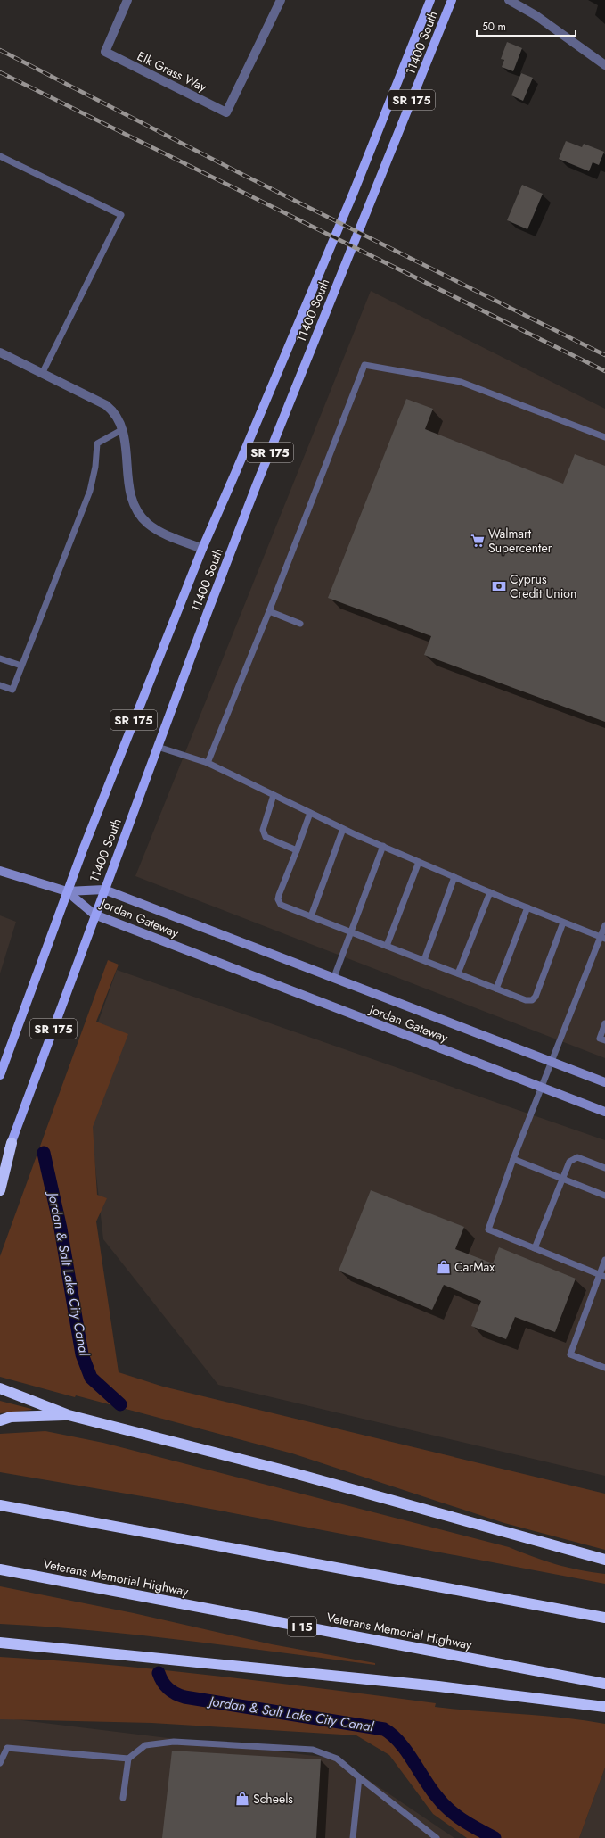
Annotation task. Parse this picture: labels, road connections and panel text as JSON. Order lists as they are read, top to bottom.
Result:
{
  "streets": {
    "highway": ["Veterans Memorial Highway", "I 15"],
    "main road": ["11400 South", "SR 175", "Jordan Gateway"],
    "street": ["Elk Grass Way"]
  },
  "crossings": [
    ["11400 South", "Jordan Gateway"]
  ],
  "water": ["Jordan & Salt Lake City Canal"],
  "places": {
    "supermarket": ["Walmart Supercenter"],
    "bank": ["Cyprus Credit Union"],
    "shop": ["CarMax", "Scheels"]
  },
  "scale_bar": "50 m"
}
